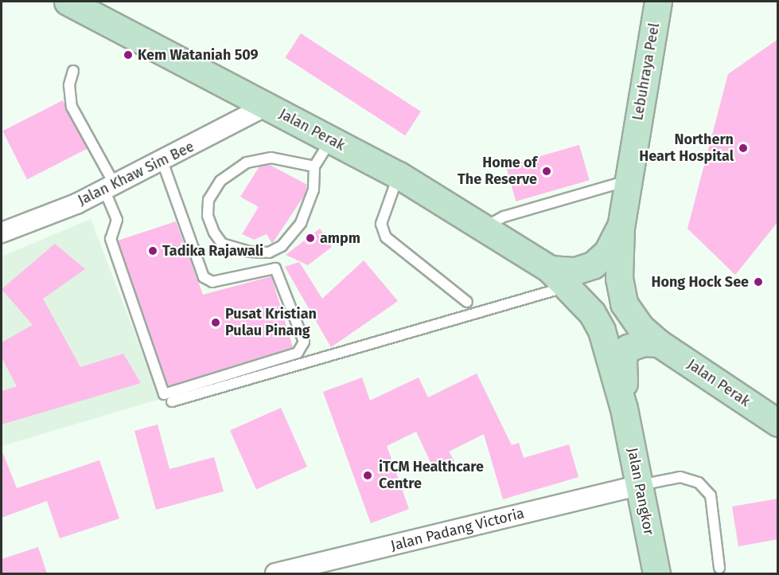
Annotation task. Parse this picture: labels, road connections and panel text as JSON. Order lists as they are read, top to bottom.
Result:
{
  "streets": {
    "main road": ["Lebuhraya Peel", "Jalan Perak", "Jalan Pangkor"],
    "street": ["Jalan Khaw Sim Bee", "Jalan Padang Victoria"]
  },
  "crossings": [
    ["Lebuhraya Peel", "Jalan Perak"],
    ["Lebuhraya Peel", "Jalan Pangkor"],
    ["Jalan Perak", "Jalan Khaw Sim Bee"],
    ["Jalan Perak", "Jalan Pangkor"],
    ["Jalan Pangkor", "Jalan Padang Victoria"]
  ],
  "places": [
    "Kem Wataniah 509",
    "Northern Heart Hospital",
    "Home of The Reserve",
    "ampm",
    "Tadika Rajawali",
    "Hong Hock See",
    "Pusat Kristian Pulau Pinang",
    "iTCM Healthcare Centre"
  ]
}
